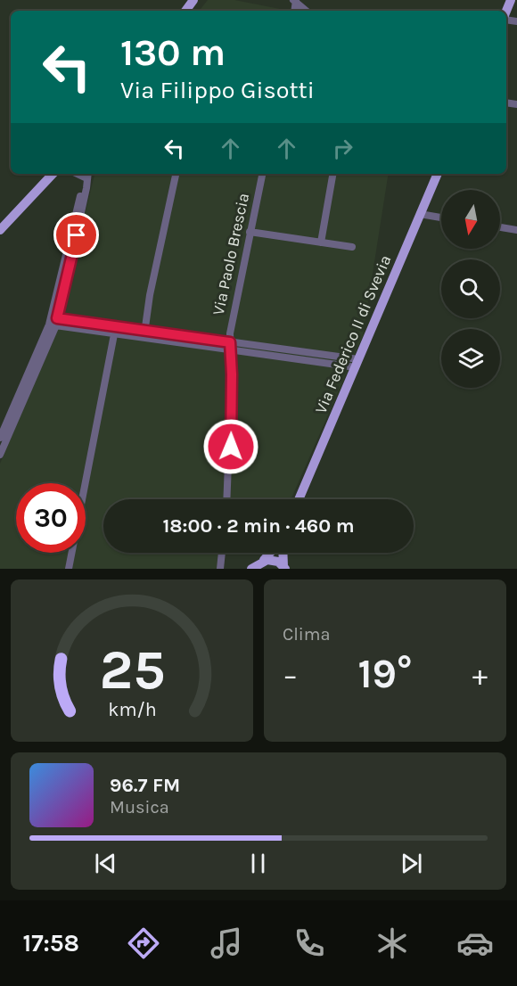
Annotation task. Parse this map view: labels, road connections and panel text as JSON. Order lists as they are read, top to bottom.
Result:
{
  "streets": {
    "main road": ["Via Federico II di Svevia"],
    "street": ["Via Paolo Brescia"]
  },
  "north": "bottom",
  "page": {
    "turn": ["130 m", "Via Filippo Gisotti"],
    "limit": "30",
    "trip": "18:00 · 2 min · 460 m",
    "tile": "Clima",
    "heat": ["−", "19°", "+"],
    "song": ["96.7 FM", "Musica"],
    "tabs": "17:58",
    "gauge": ["25", "km/h"]
  }
}
